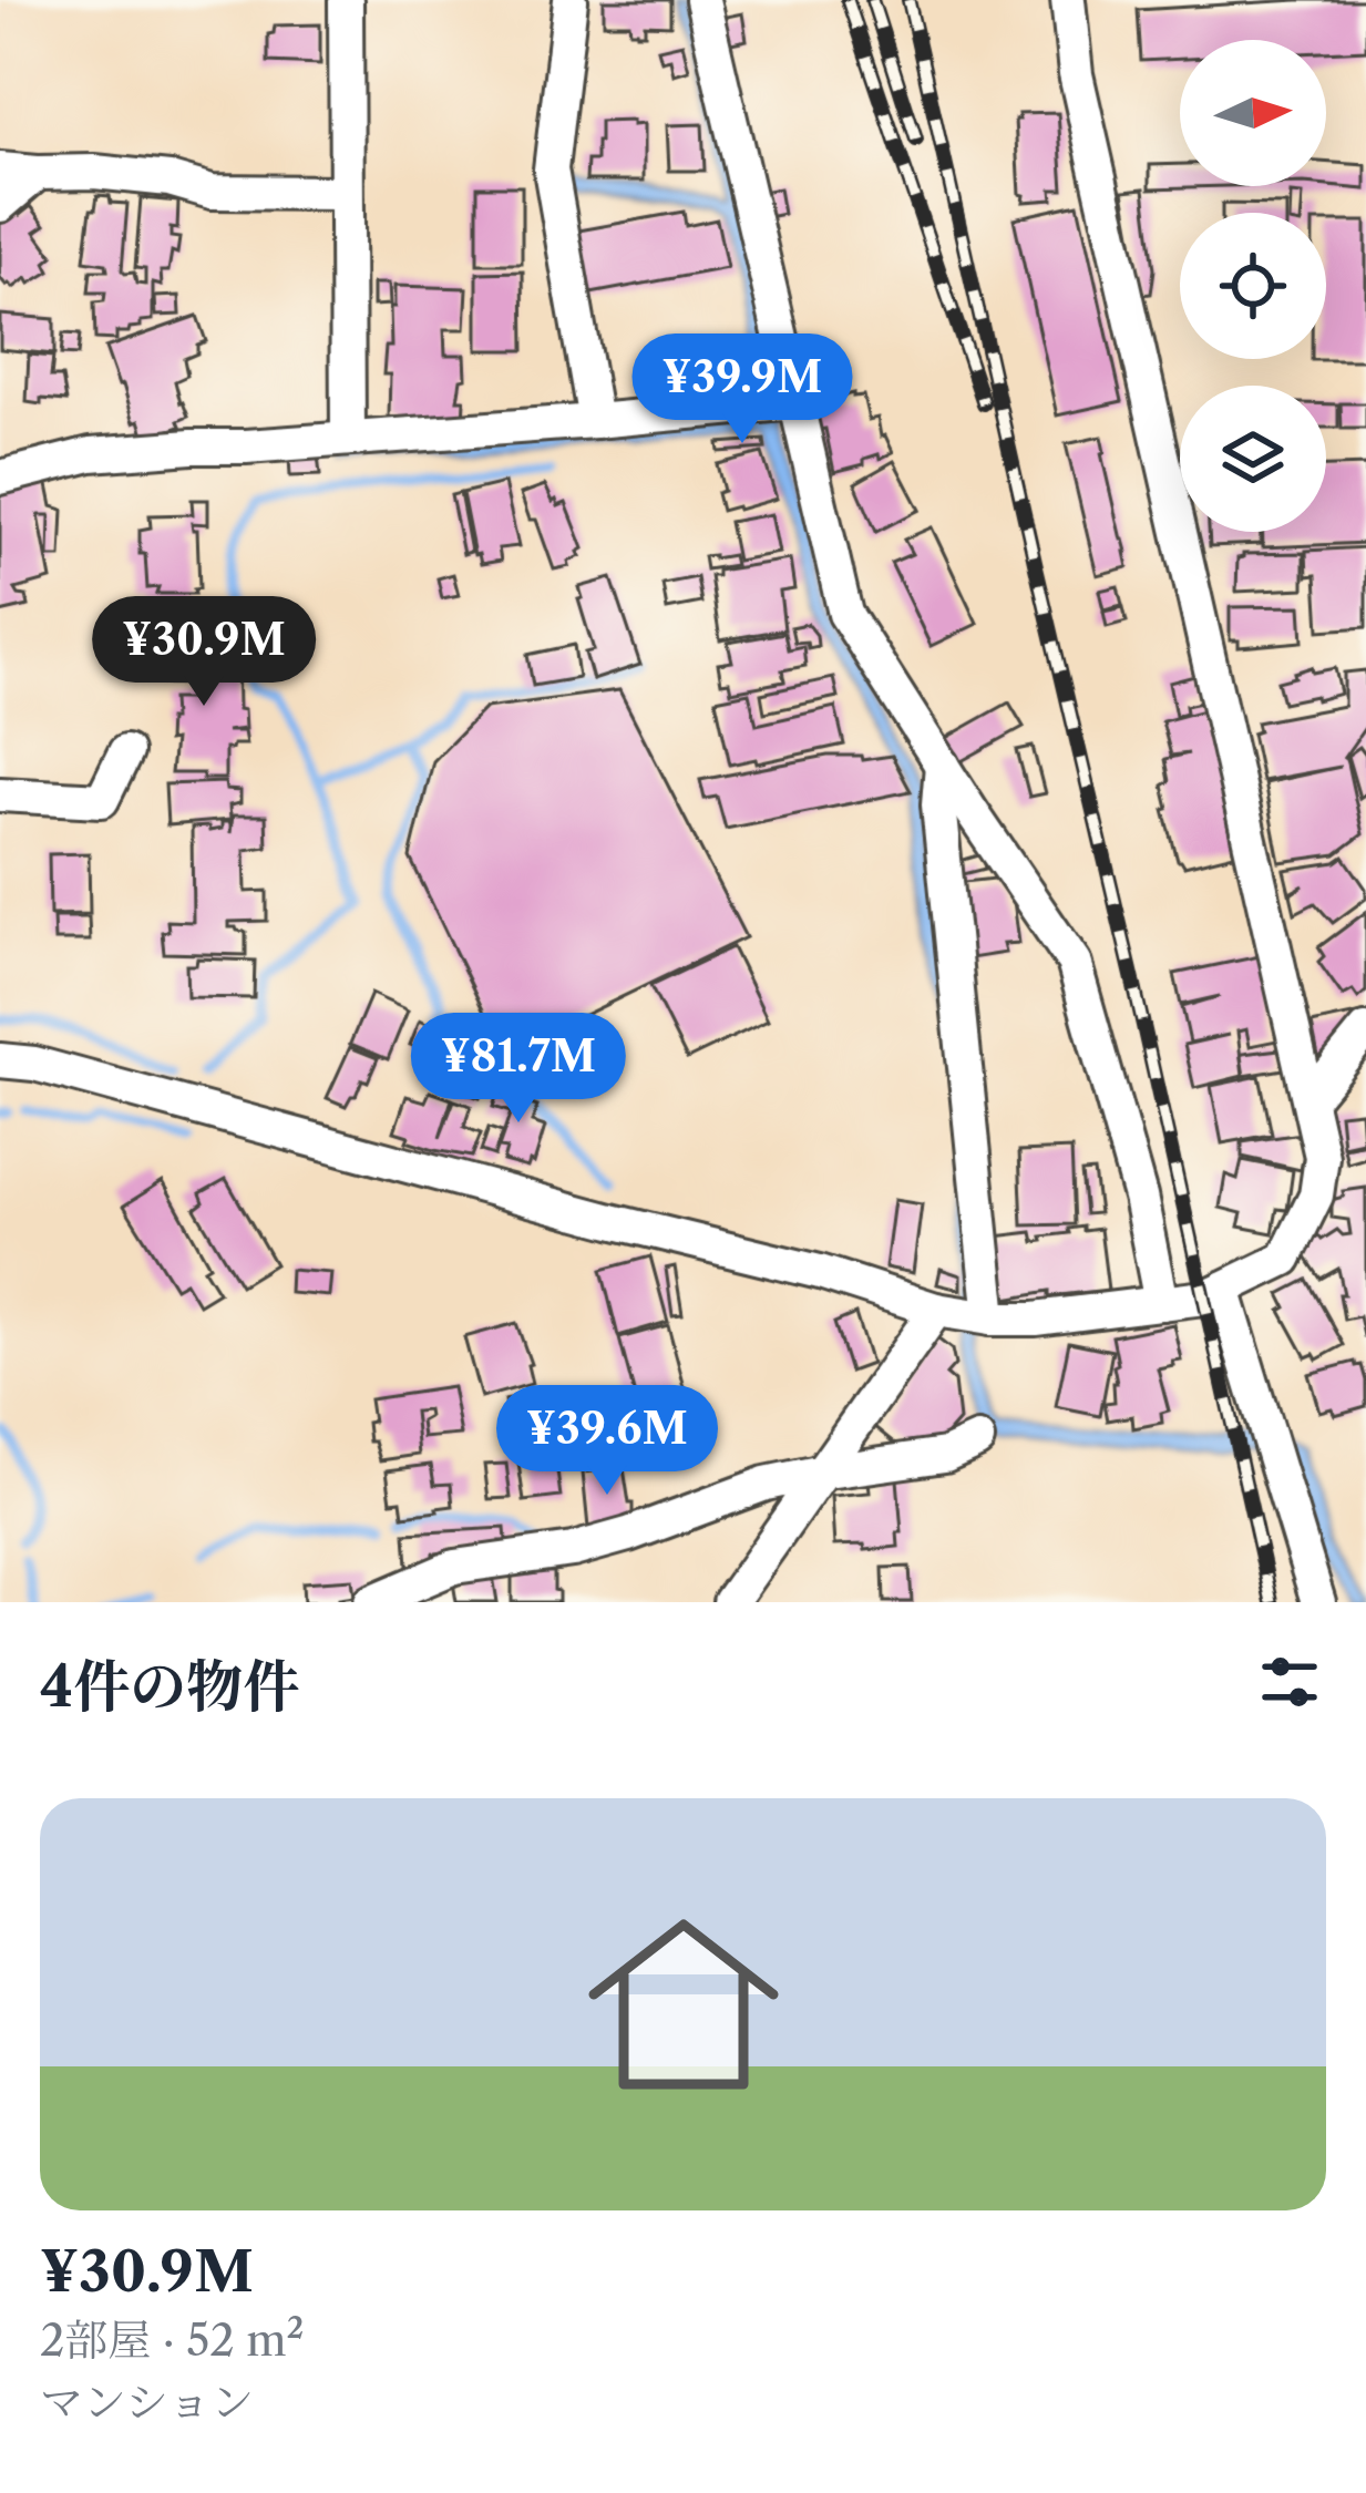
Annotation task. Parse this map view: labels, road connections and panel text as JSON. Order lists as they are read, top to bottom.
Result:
{
  "north": "right",
  "page": {
    "price": [
      "¥39.9M",
      "¥30.9M",
      "¥81.7M",
      "¥39.6M"
    ],
    "heading": "4件の物件",
    "list": [
      {
        "name": "¥30.9M",
        "note": "2部屋 · 52 m² · マンション"
      }
    ]
  }
}
